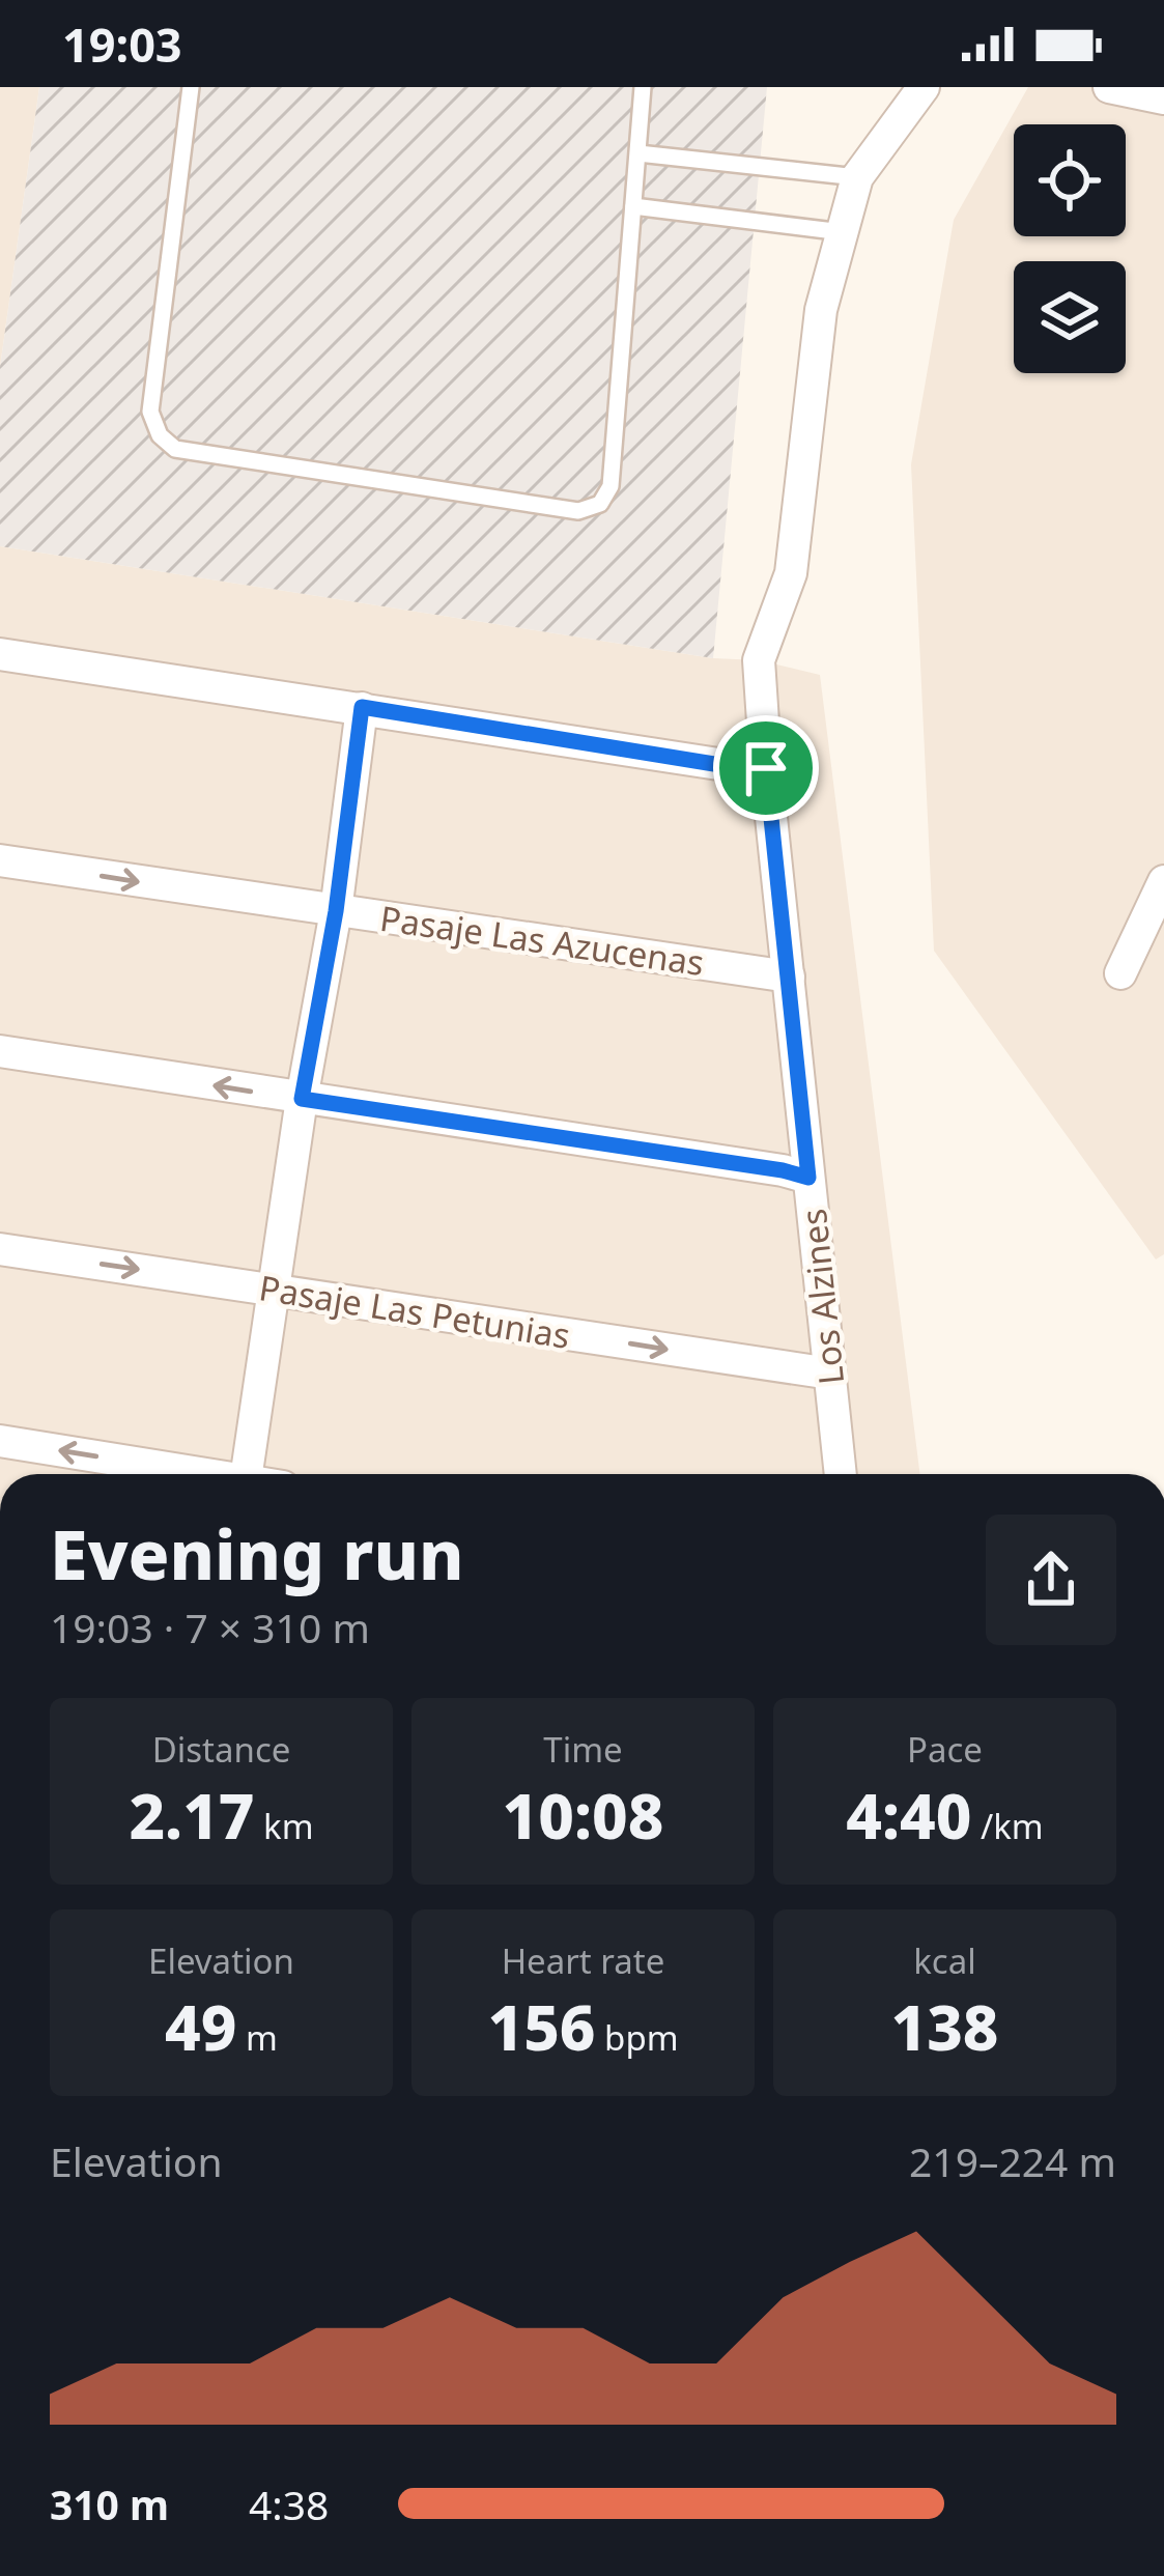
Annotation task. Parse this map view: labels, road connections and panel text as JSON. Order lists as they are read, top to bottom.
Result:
{
  "streets": {
    "street": ["Pasaje Las Azucenas", "Los Alzines", "Pasaje Las Petunias"]
  },
  "crossings": [
    ["Pasaje Las Azucenas", "Los Alzines"],
    ["Los Alzines", "Pasaje Las Petunias"]
  ],
  "page": {
    "status": "19:03",
    "heading": ["Evening run", "19:03 · 7 × 310 m"],
    "stats": [
      ["Distance", "2.17 km"],
      ["Time", "10:08"],
      ["Pace", "4:40 /km"],
      ["Elevation", "49 m"],
      ["Heart rate", "156 bpm"],
      ["kcal", "138"]
    ],
    "chart": ["Elevation", "219–224 m"],
    "list": [
      {
        "name": "310 m",
        "note": "4:38"
      }
    ]
  }
}
